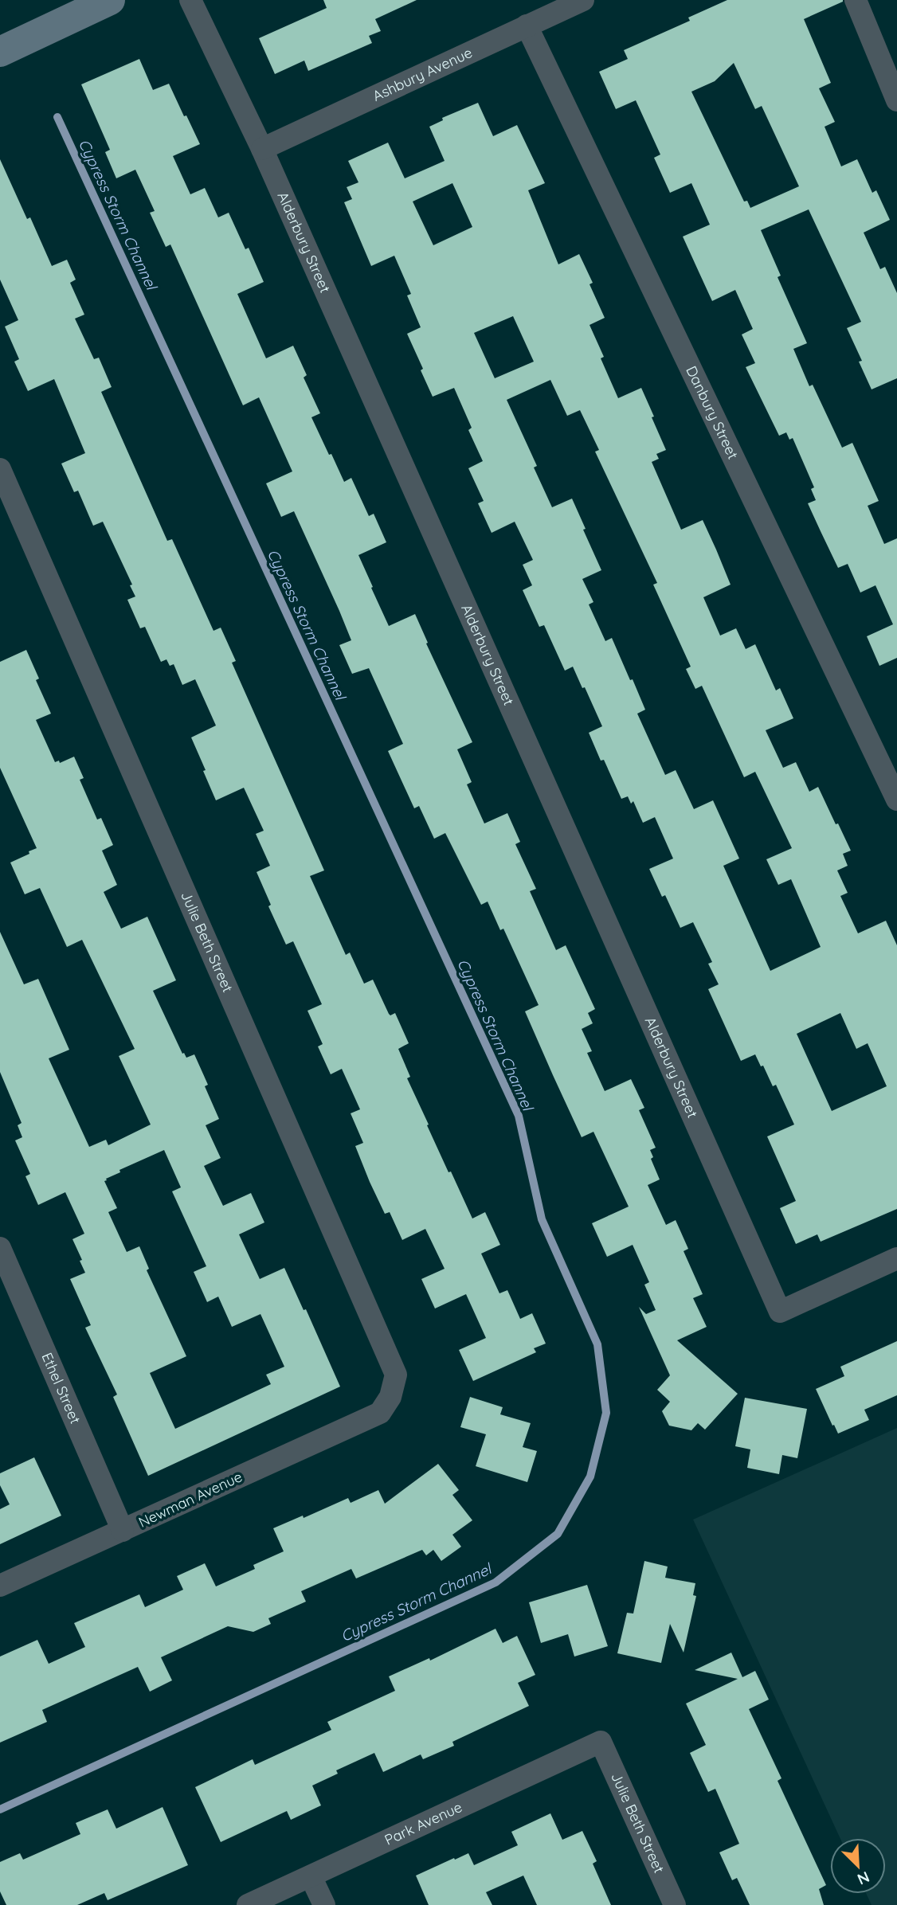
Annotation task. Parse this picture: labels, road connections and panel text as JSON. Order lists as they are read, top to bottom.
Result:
{
  "streets": {
    "street": [
      "Ashbury Avenue",
      "Alderbury Street",
      "Danbury Street",
      "Julie Beth Street",
      "Ethel Street",
      "Newman Avenue",
      "Park Avenue"
    ]
  },
  "crossings": [
    ["Ashbury Avenue", "Alderbury Street"],
    ["Ashbury Avenue", "Danbury Street"],
    ["Julie Beth Street", "Newman Avenue"],
    ["Julie Beth Street", "Park Avenue"],
    ["Ethel Street", "Newman Avenue"]
  ],
  "water": ["Cypress Storm Channel"],
  "north": "bottom right"
}
